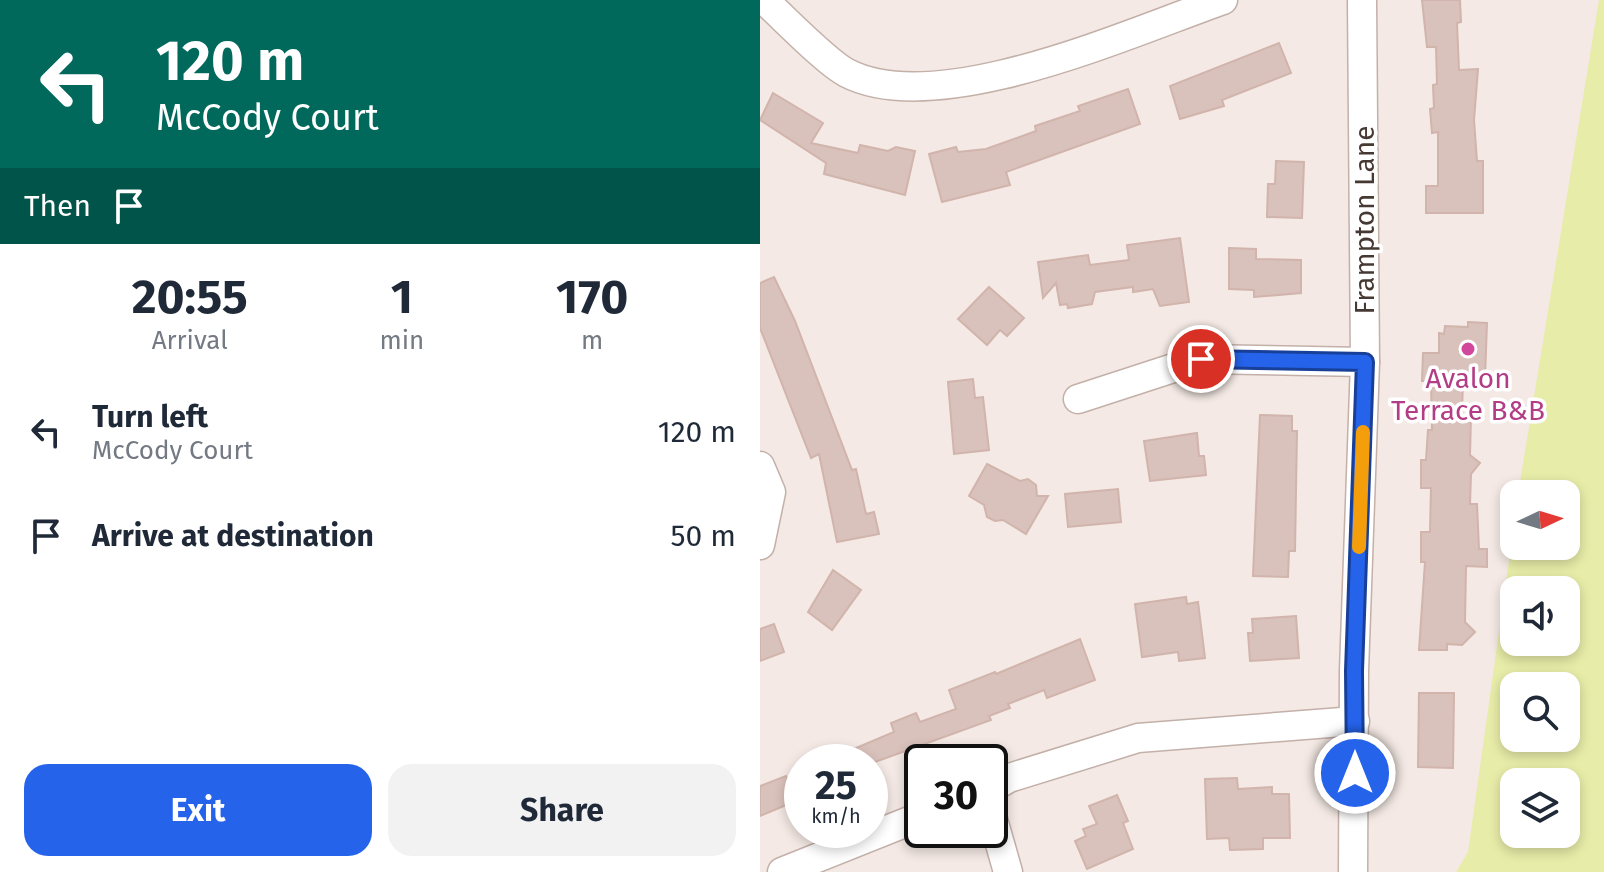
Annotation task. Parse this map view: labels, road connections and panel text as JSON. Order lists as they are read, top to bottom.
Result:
{
  "streets": {
    "street": ["Frampton Lane"]
  },
  "places": ["Avalon Terrace B&B"],
  "north": "right",
  "page": {
    "turn": ["120 m", "McCody Court"],
    "then": "Then",
    "eta": [
      "20:55",
      "Arrival",
      "1",
      "min",
      "170",
      "m"
    ],
    "list": [
      {
        "name": "Turn left",
        "note": "McCody Court",
        "value": "120 m"
      },
      {
        "name": "Arrive at destination",
        "value": "50 m"
      }
    ],
    "speed": "25 km/h",
    "limit": "30",
    "buttons": ["Exit", "Share"]
  }
}
